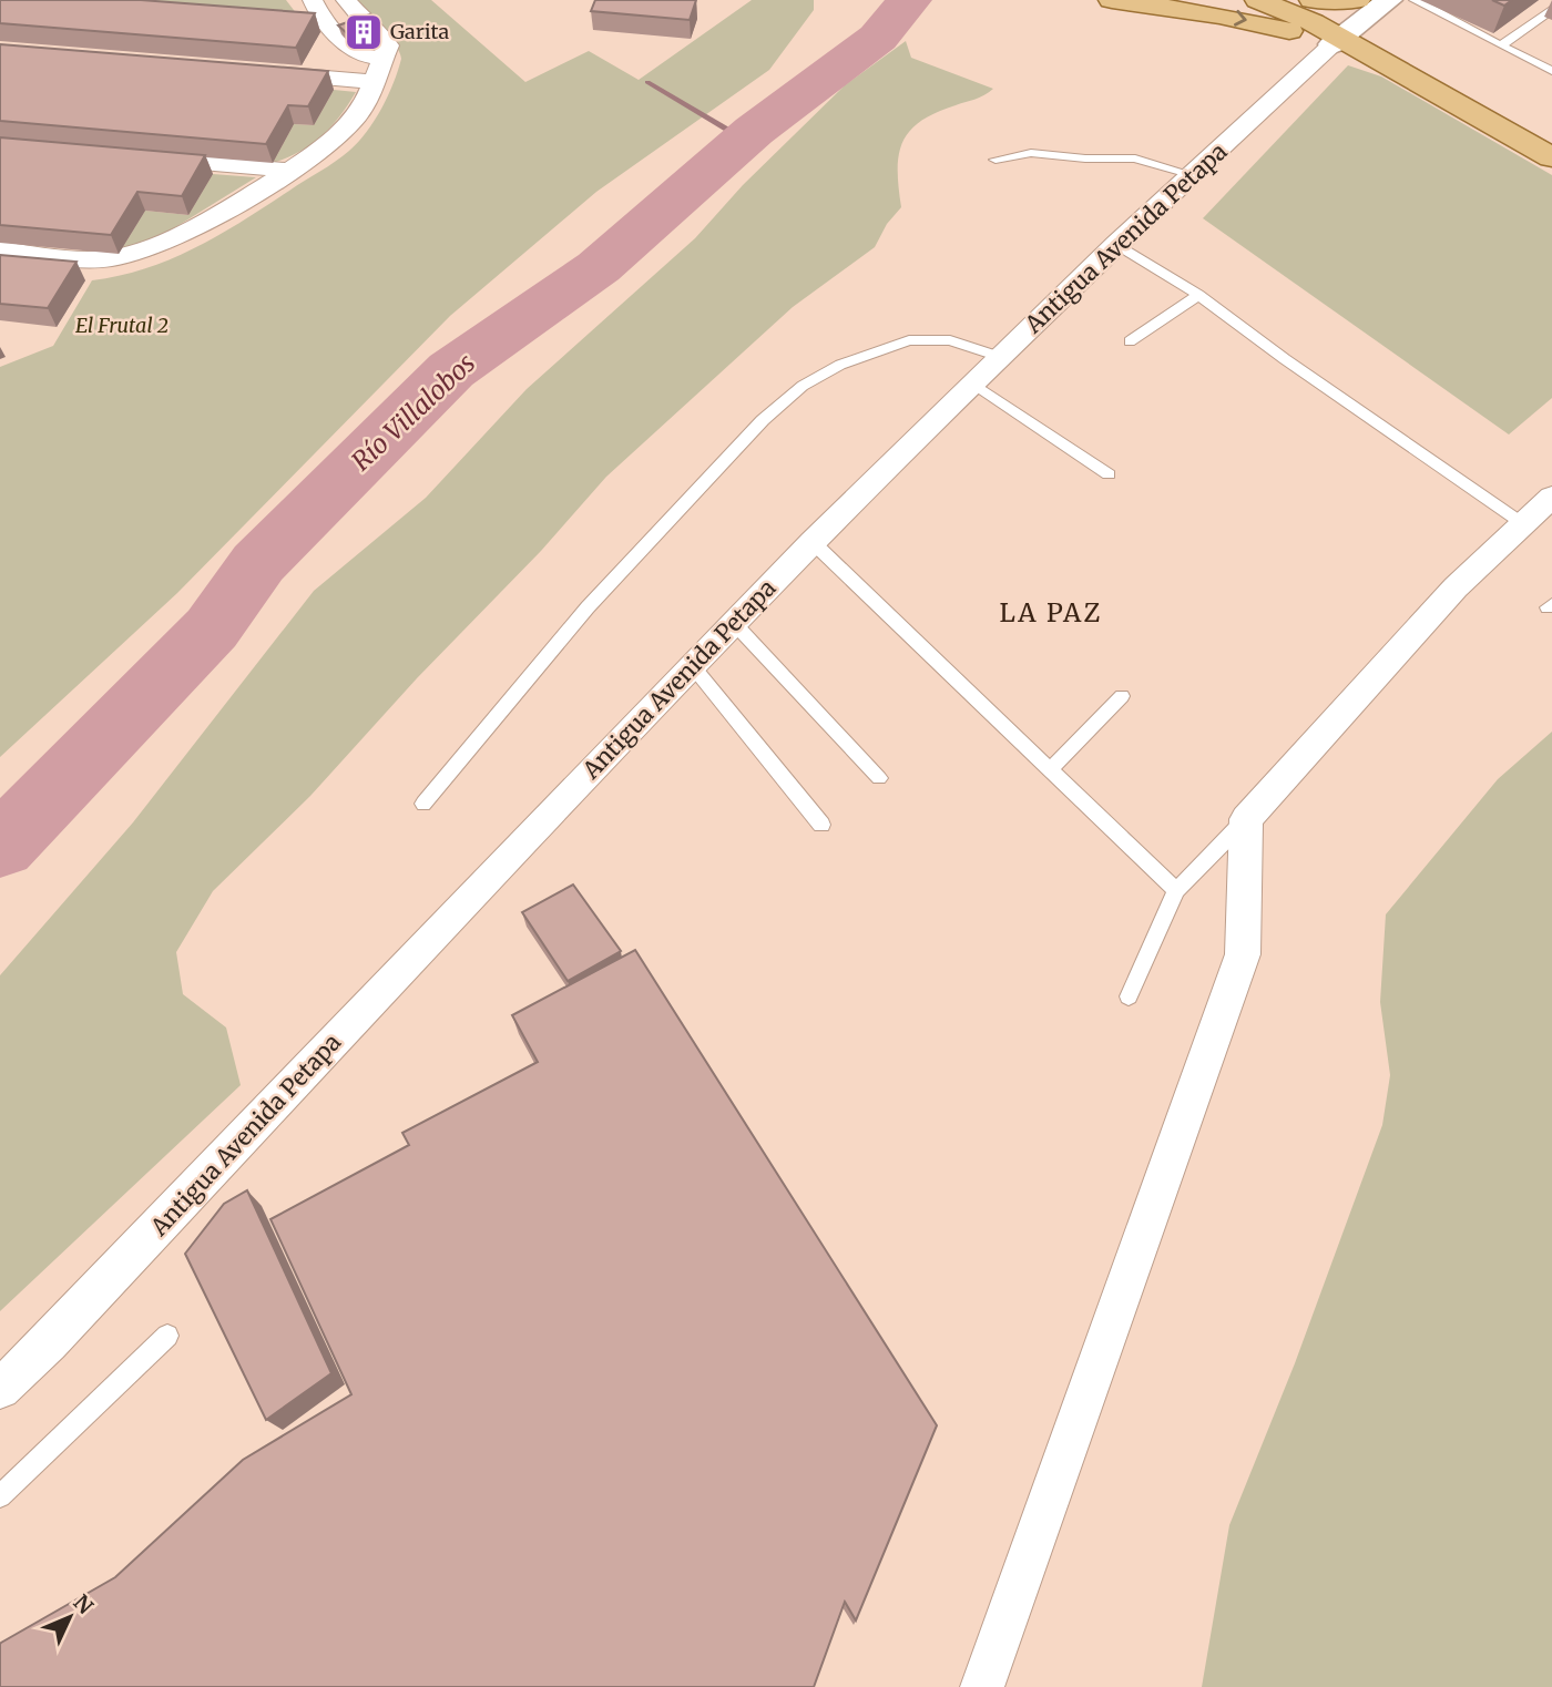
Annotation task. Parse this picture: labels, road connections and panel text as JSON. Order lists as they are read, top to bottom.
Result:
{
  "streets": {
    "main road": ["Antigua Avenida Petapa"]
  },
  "districts": ["LA PAZ"],
  "water": ["Río Villalobos"],
  "parks": ["El Frutal 2"],
  "places": {
    "building": ["Garita"]
  },
  "north": "top right"
}
